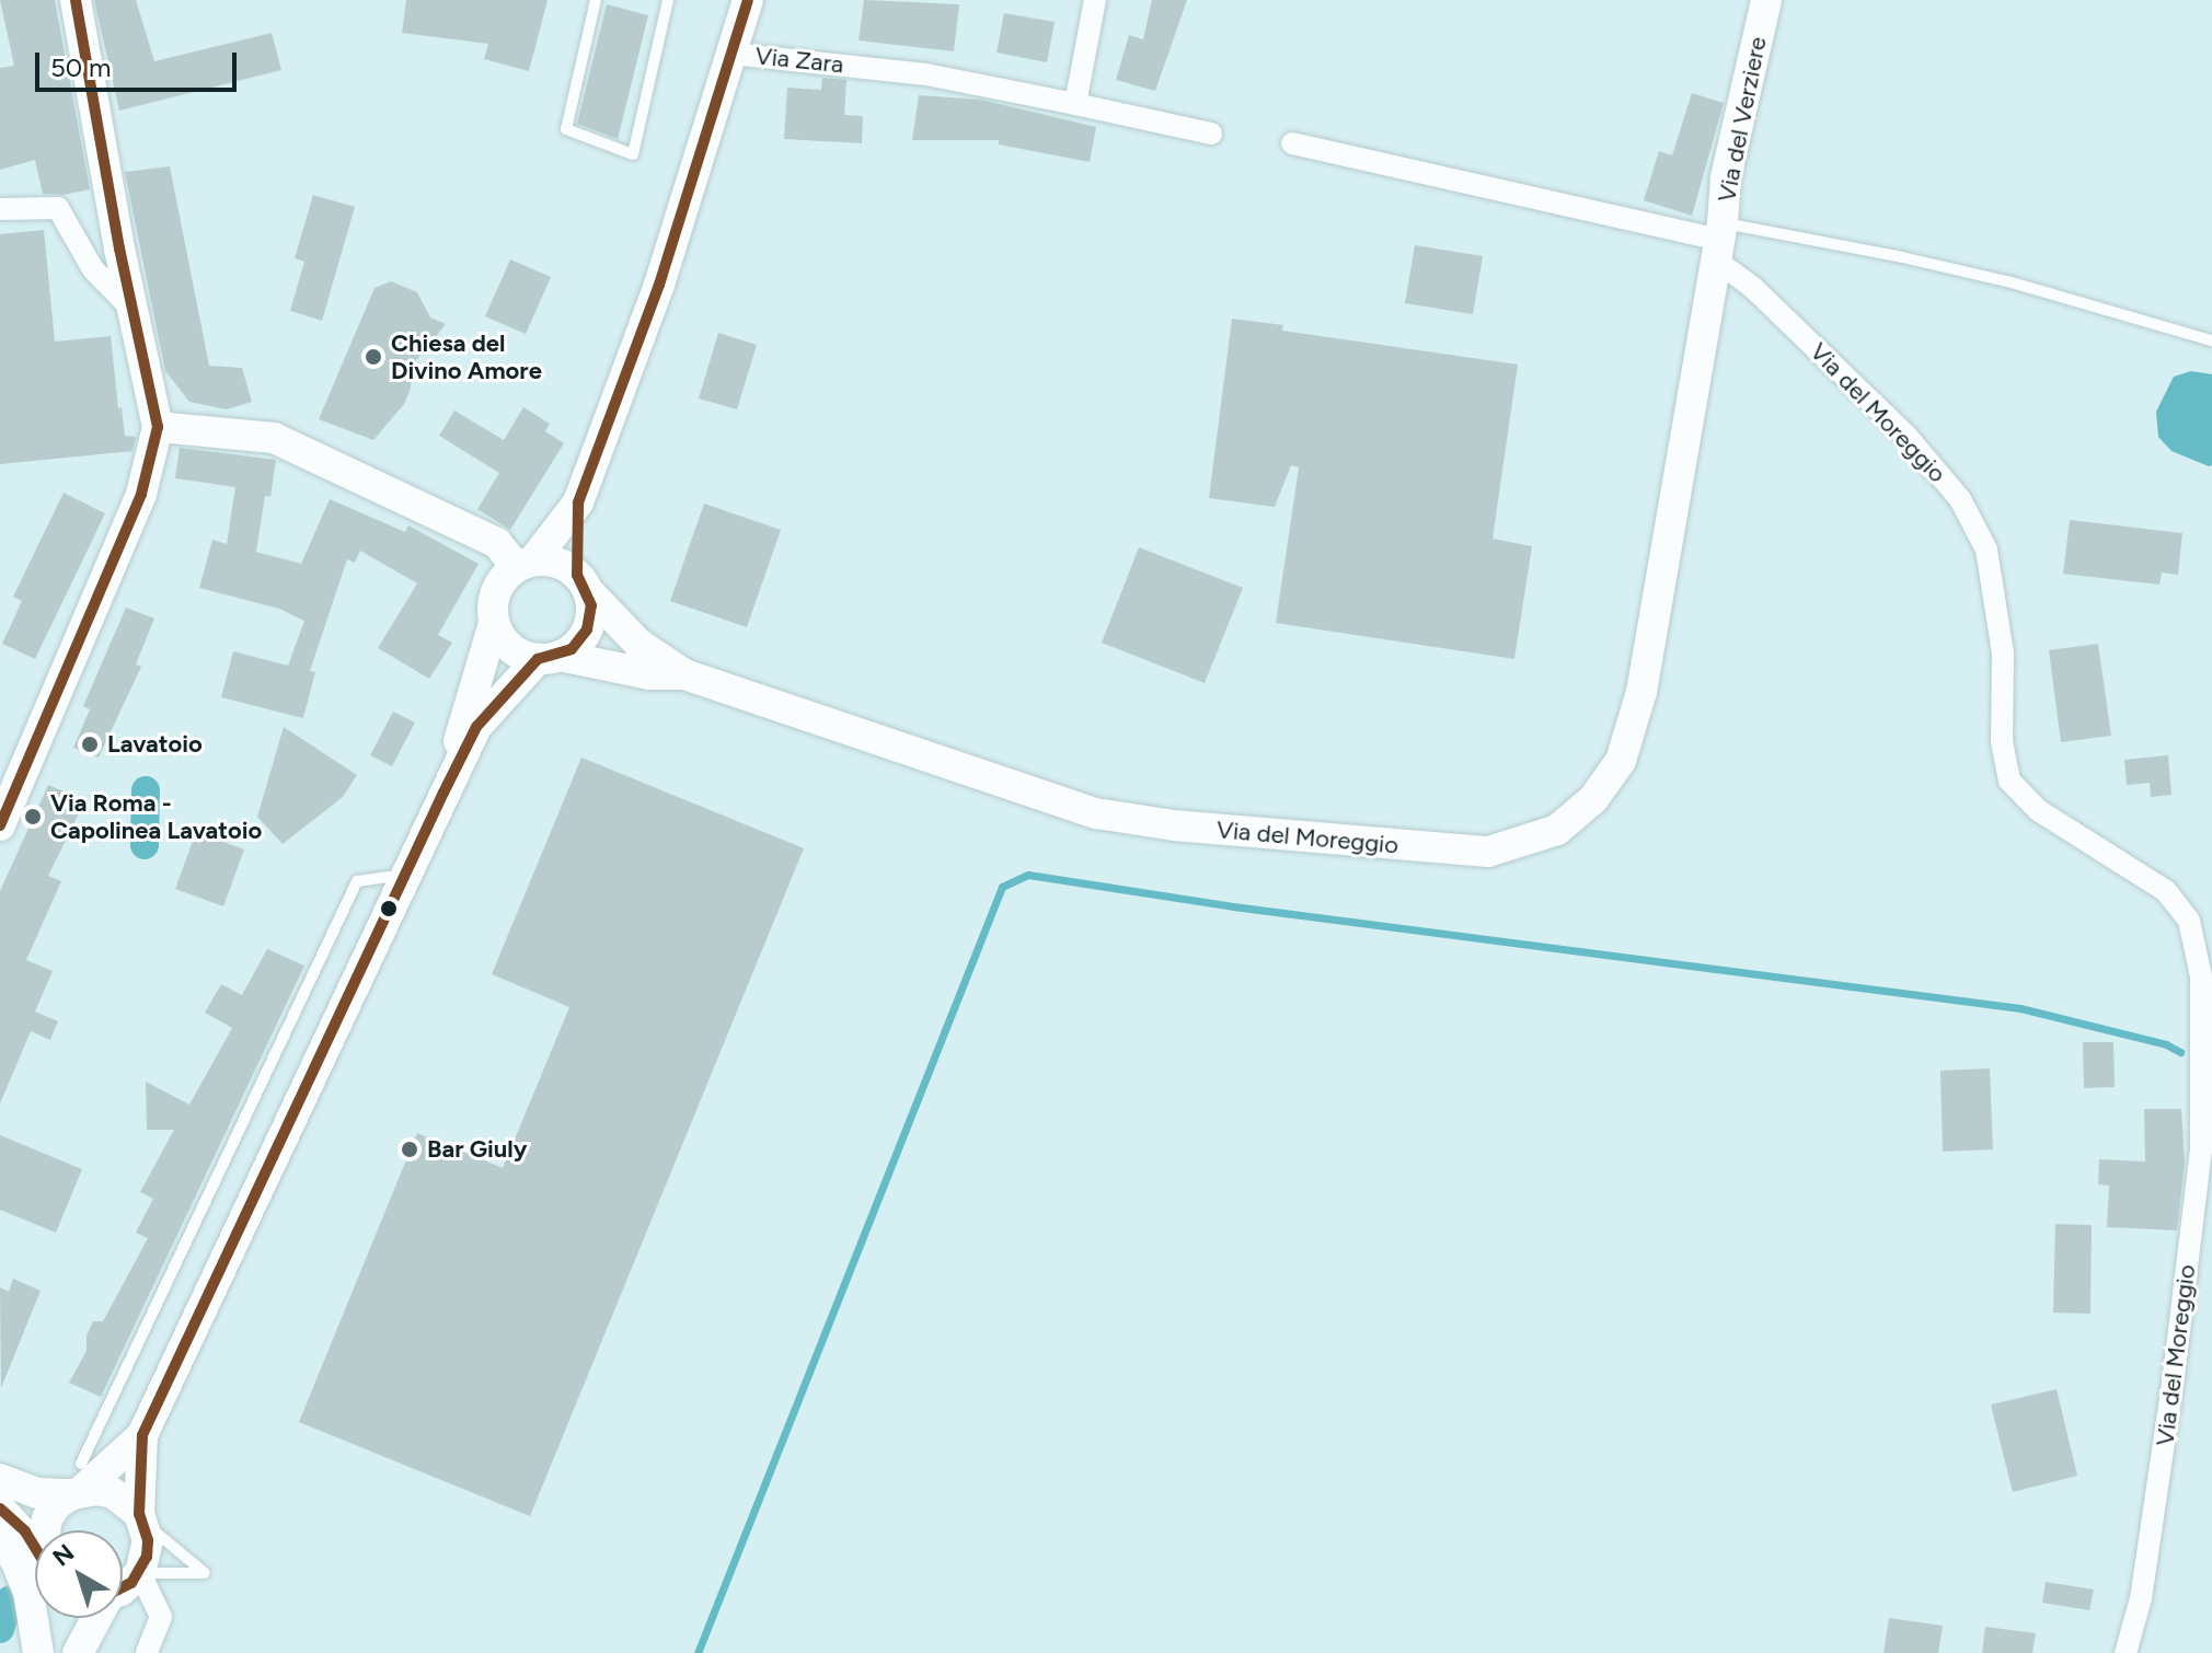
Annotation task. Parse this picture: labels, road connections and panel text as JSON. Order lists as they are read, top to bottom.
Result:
{
  "streets": {
    "main road": ["Via Zara", "Via del Verziere", "Via del Moreggio"]
  },
  "crossings": [
    ["Via Zara", "Via del Moreggio"],
    ["Via del Verziere", "Via del Moreggio"]
  ],
  "places": [
    "Chiesa del Divino Amore",
    "Lavatoio",
    "Via Roma - Capolinea Lavatoio",
    "Bar Giuly"
  ],
  "scale_bar": "50 m",
  "north": "top left"
}
